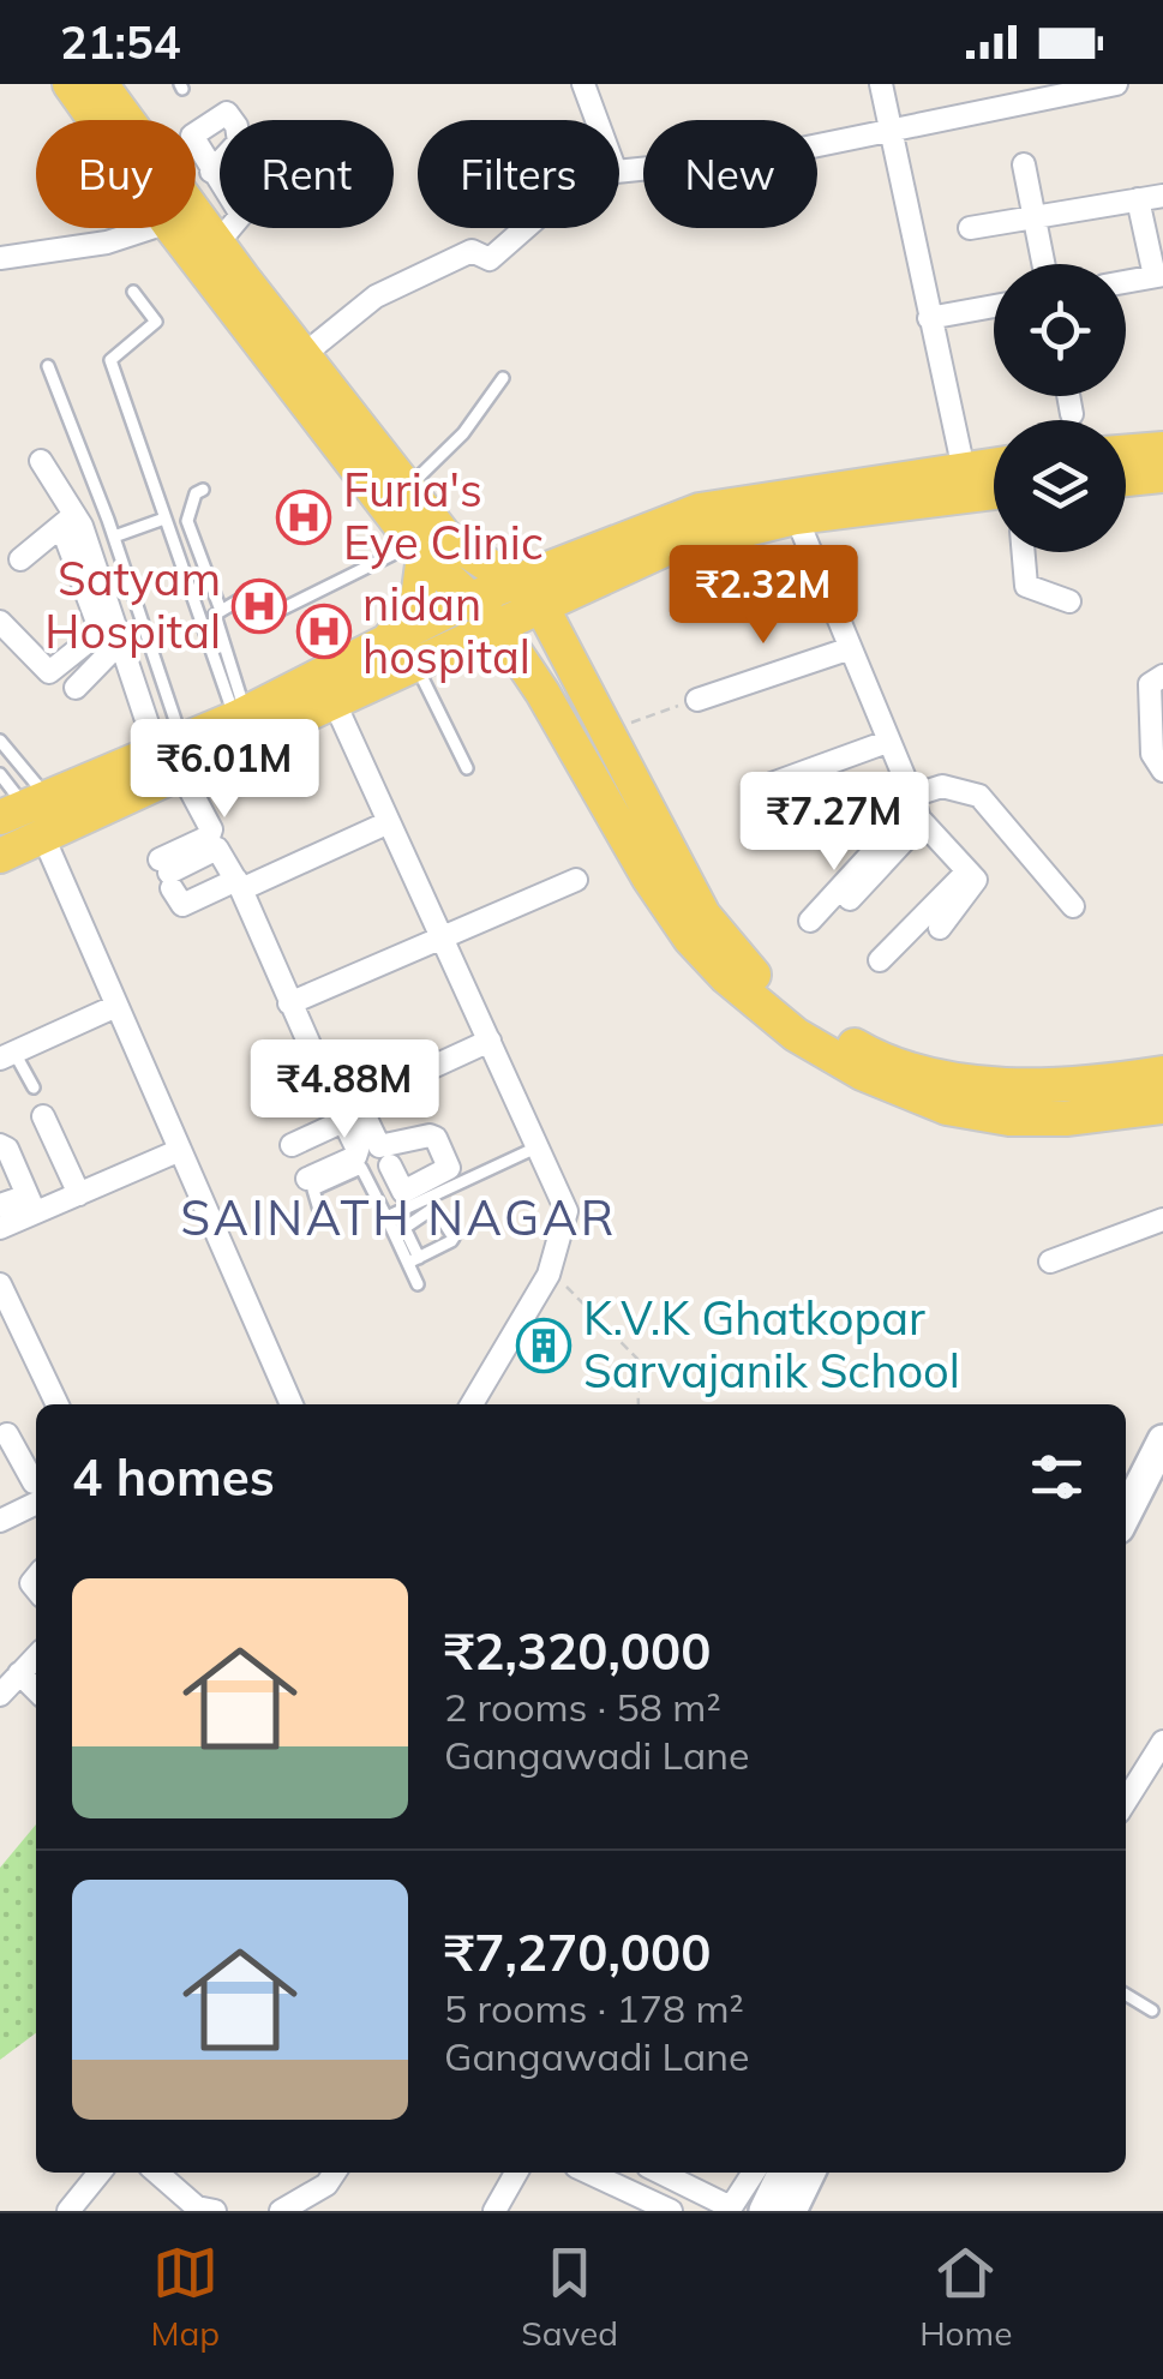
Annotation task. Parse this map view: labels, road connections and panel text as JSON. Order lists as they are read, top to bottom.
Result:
{
  "districts": ["SAINATH NAGAR"],
  "places": {
    "hospital": ["Furia's Eye Clinic", "Satyam Hospital", "nidan hospital"],
    "building": ["K.V.K Ghatkopar Sarvajanik School"]
  },
  "page": {
    "status": "21:54",
    "chip": [
      "Buy",
      "Rent",
      "Filters",
      "New"
    ],
    "price": [
      "₹2.32M",
      "₹6.01M",
      "₹7.27M",
      "₹4.88M"
    ],
    "heading": "4 homes",
    "list": [
      {
        "name": "₹2,320,000",
        "note": "2 rooms · 58 m² · Gangawadi Lane"
      },
      {
        "name": "₹7,270,000",
        "note": "5 rooms · 178 m² · Gangawadi Lane"
      }
    ],
    "tabs": ["Map", "Saved", "Home"]
  }
}
